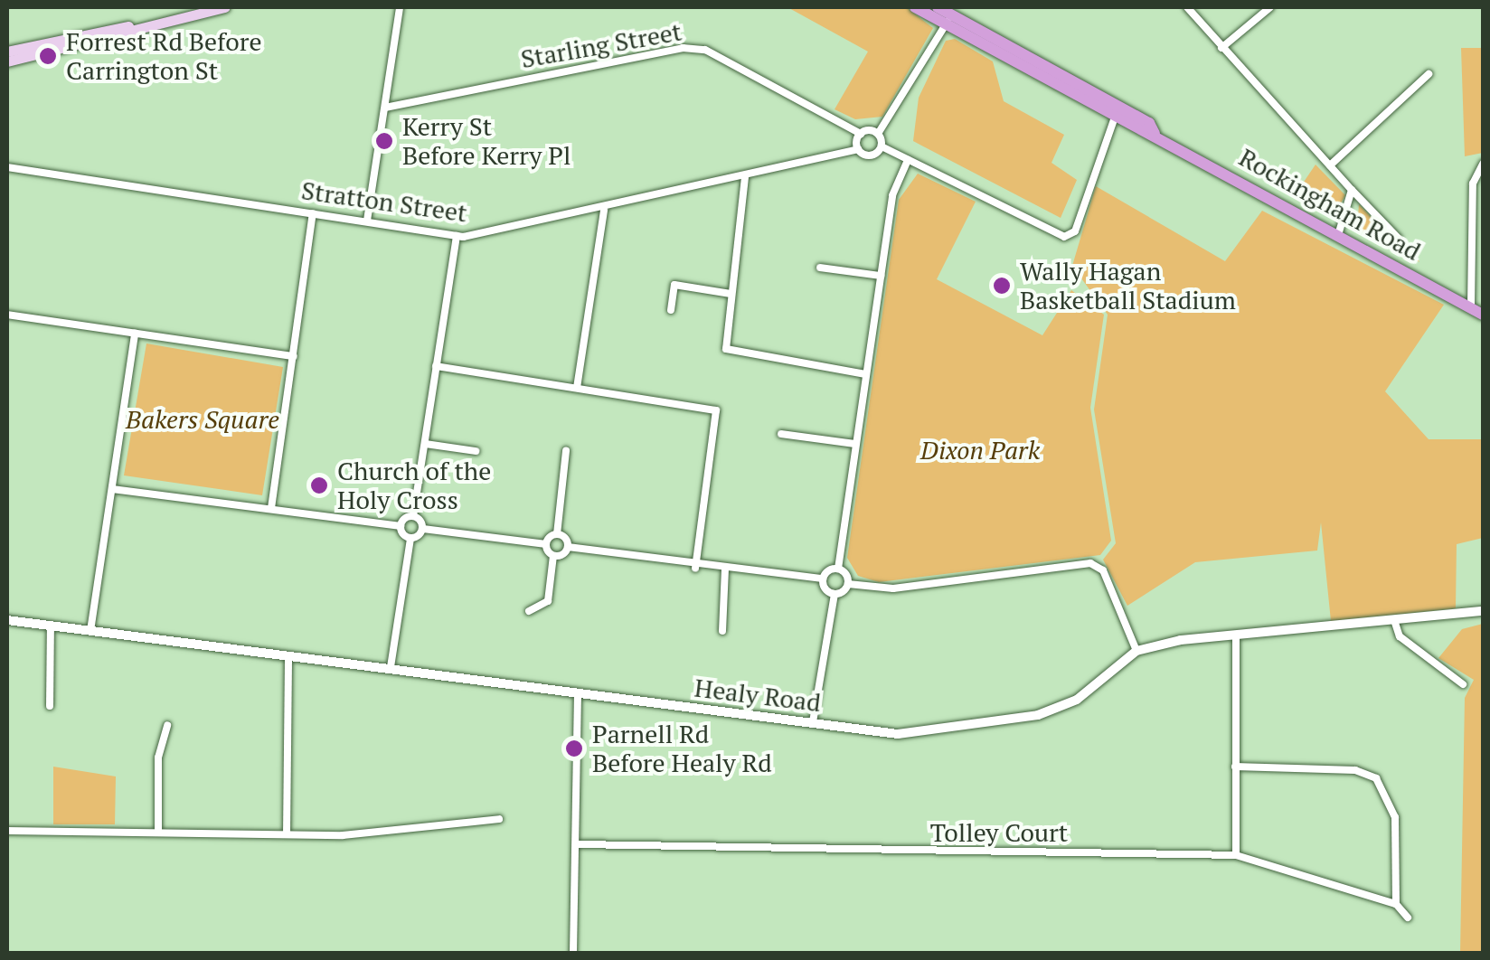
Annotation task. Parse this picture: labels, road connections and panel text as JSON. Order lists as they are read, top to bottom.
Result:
{
  "streets": {
    "main road": ["Rockingham Road"],
    "street": [
      "Starling Street",
      "Stratton Street",
      "Healy Road",
      "Tolley Court"
    ]
  },
  "parks": ["Bakers Square", "Dixon Park"],
  "places": [
    "Forrest Rd Before Carrington St",
    "Kerry St Before Kerry Pl",
    "Wally Hagan Basketball Stadium",
    "Church of the Holy Cross",
    "Parnell Rd Before Healy Rd"
  ]
}
